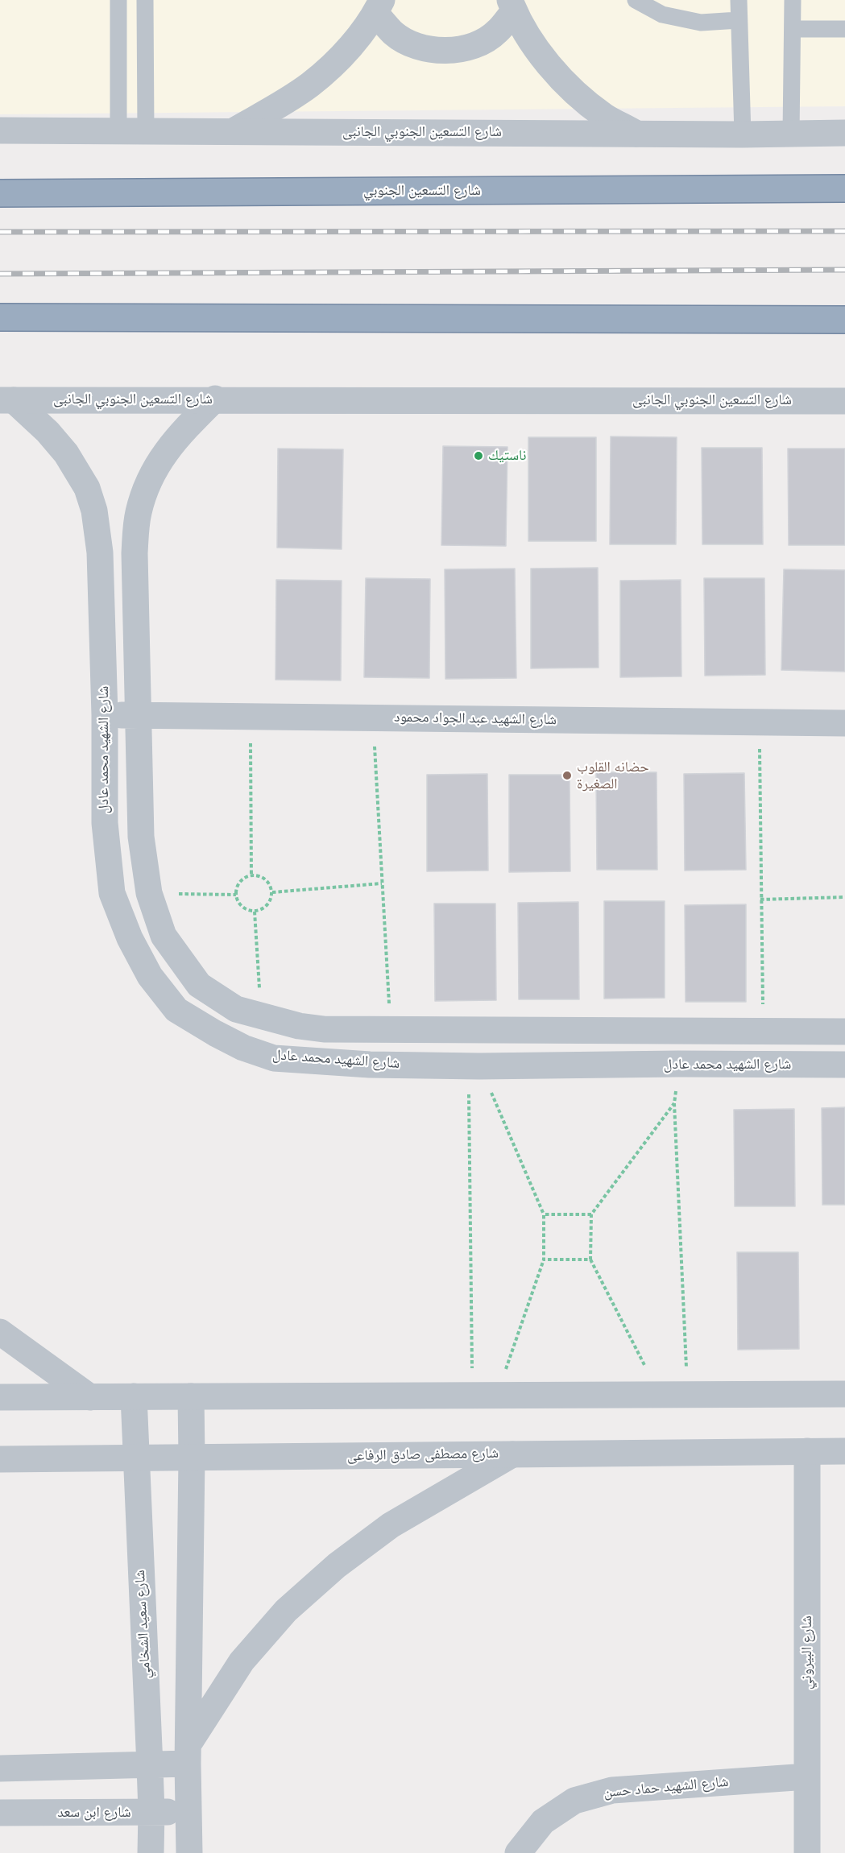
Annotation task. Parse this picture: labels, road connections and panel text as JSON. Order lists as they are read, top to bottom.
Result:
{
  "streets": {
    "highway": ["شارع التسعين الجنوبي"],
    "street": [
      "شارع التسعين الجنوبي الجانبى",
      "شارع الشهيد عبد الجواد محمود",
      "شارع الشهيد محمد عادل",
      "شارع مصطفى صادق الرفاعى",
      "شارع سعيد الشخامي",
      "شارع البيروني",
      "شارع الشهيد حماد حسن",
      "شارع ابن سعد"
    ]
  },
  "crossings": [
    ["شارع التسعين الجنوبي الجانبى", "شارع الشهيد محمد عادل"],
    ["شارع الشهيد عبد الجواد محمود", "شارع الشهيد محمد عادل"],
    ["شارع مصطفى صادق الرفاعى", "شارع سعيد الشخامي"],
    ["شارع مصطفى صادق الرفاعى", "شارع البيروني"],
    ["شارع سعيد الشخامي", "شارع ابن سعد"],
    ["شارع البيروني", "شارع الشهيد حماد حسن"]
  ],
  "places": ["ناستيك", "حضانه القلوب الصغيرة"]
}
